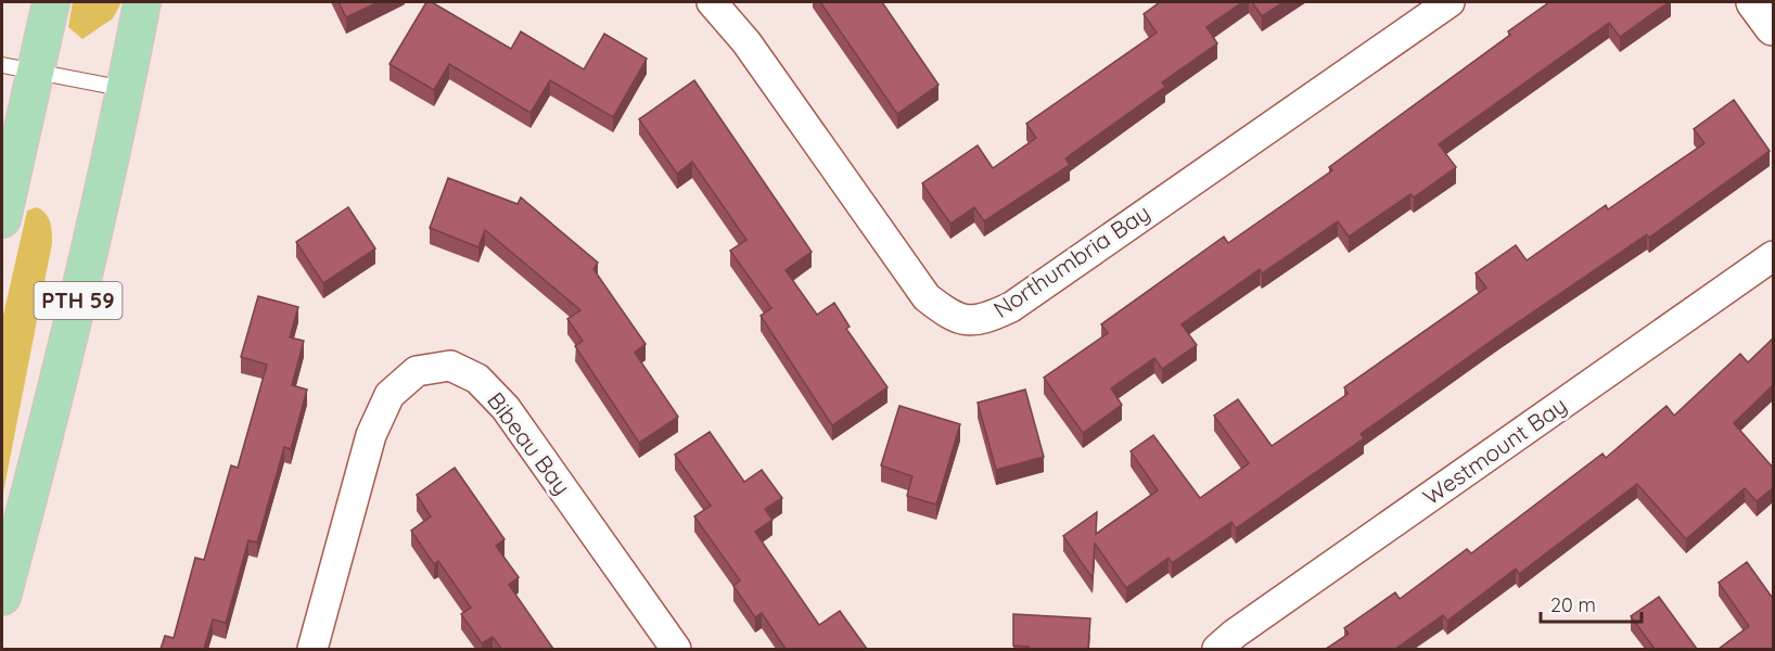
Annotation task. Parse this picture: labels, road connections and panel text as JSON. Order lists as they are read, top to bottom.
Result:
{
  "streets": {
    "main road": ["PTH 59"],
    "street": ["Northumbria Bay", "Bibeau Bay", "Westmount Bay"]
  },
  "scale_bar": "20 m"
}
